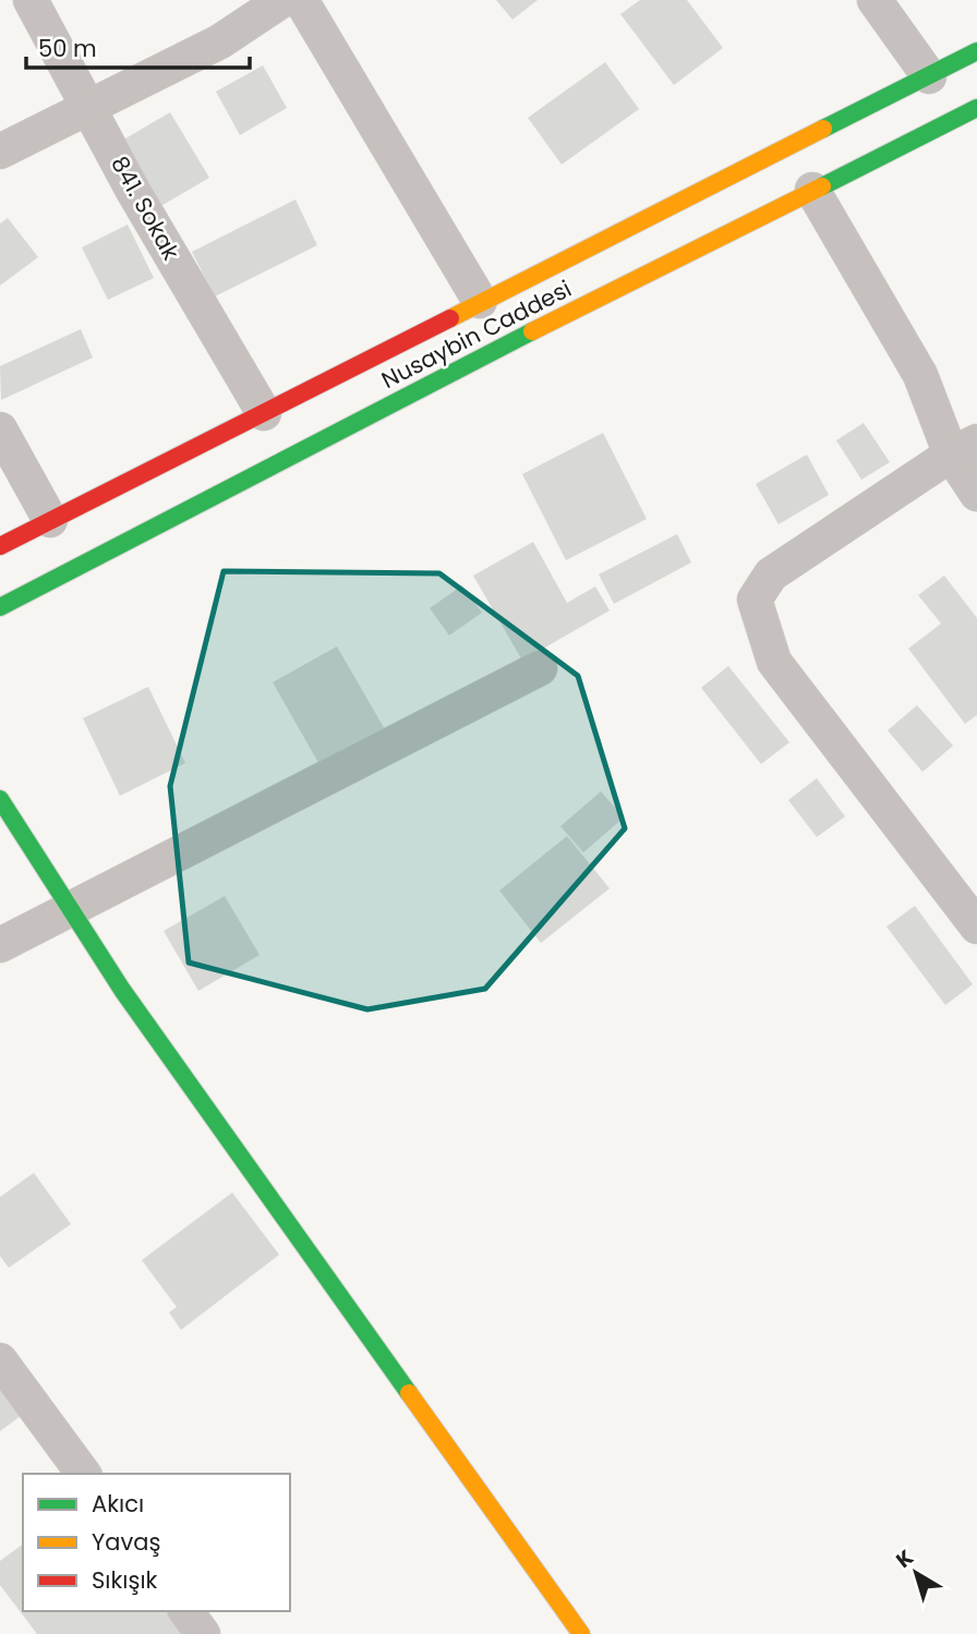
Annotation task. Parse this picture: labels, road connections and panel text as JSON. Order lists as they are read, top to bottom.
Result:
{
  "streets": {
    "main road": ["Nusaybin Caddesi"],
    "street": ["841. Sokak"]
  },
  "crossings": [
    ["841. Sokak", "Nusaybin Caddesi"]
  ],
  "legend": ["Akıcı", "Yavaş", "Sıkışık"],
  "scale_bar": "50 m",
  "north": "top left"
}
